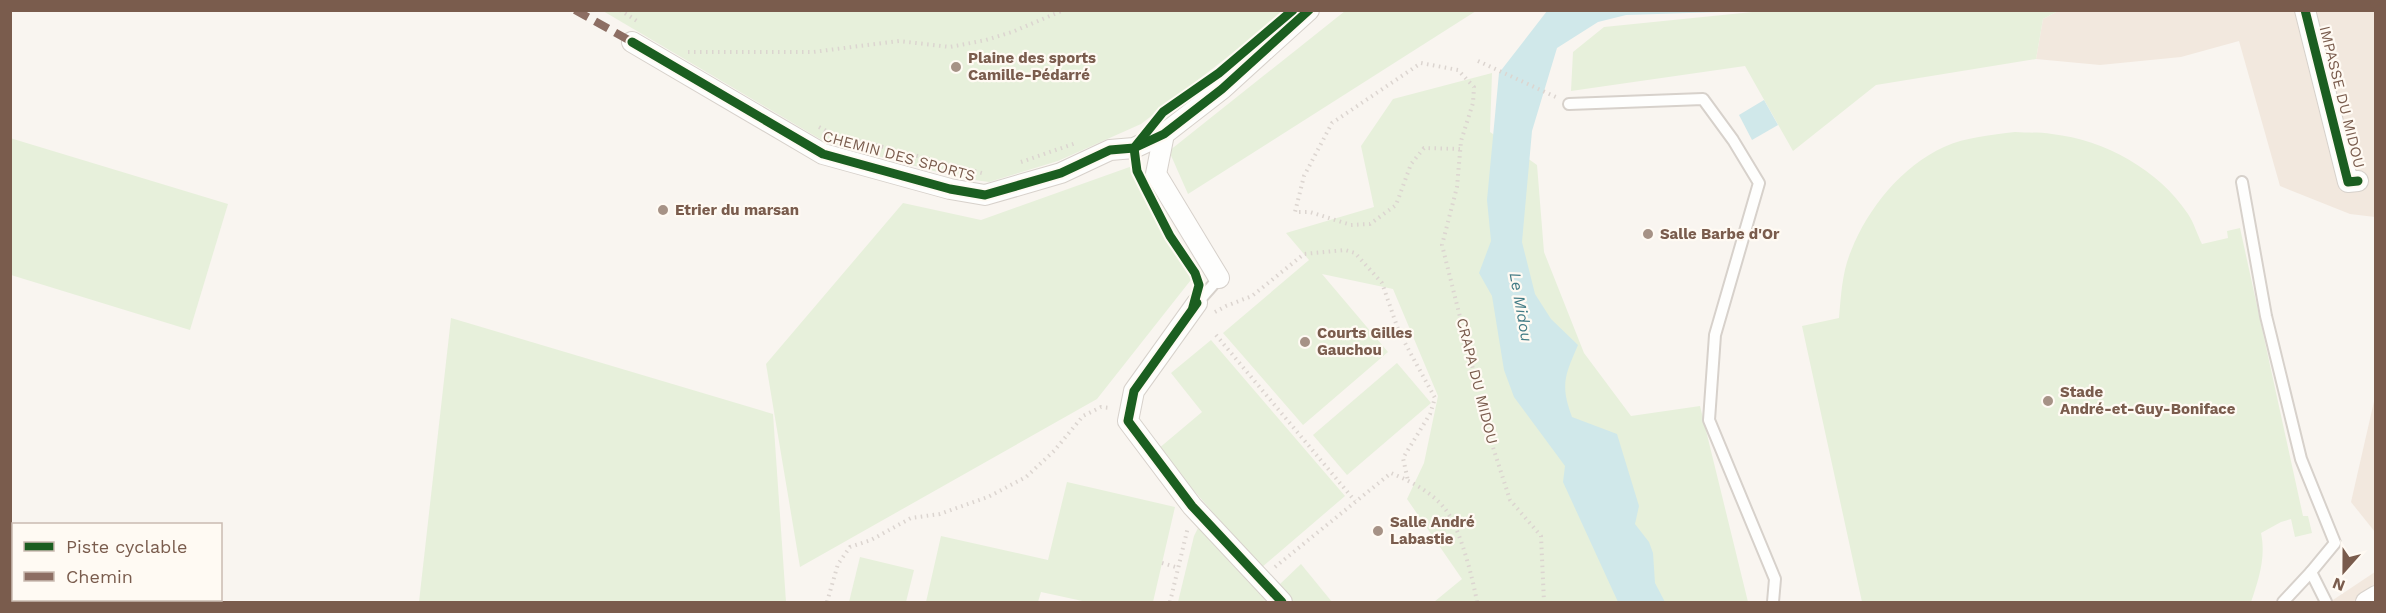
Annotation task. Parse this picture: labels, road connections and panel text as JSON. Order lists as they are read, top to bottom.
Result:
{
  "streets": {
    "street": ["IMPASSE DU MIDOU", "CHEMIN DES SPORTS"],
    "path": ["CRAPA DU MIDOU"]
  },
  "water": ["Le Midou"],
  "places": [
    "Plaine des sports Camille-Pédarré",
    "Etrier du marsan",
    "Salle Barbe d'Or",
    "Courts Gilles Gauchou",
    "Stade André-et-Guy-Boniface",
    "Salle André Labastie"
  ],
  "legend": ["Piste cyclable", "Chemin"],
  "north": "bottom"
}
